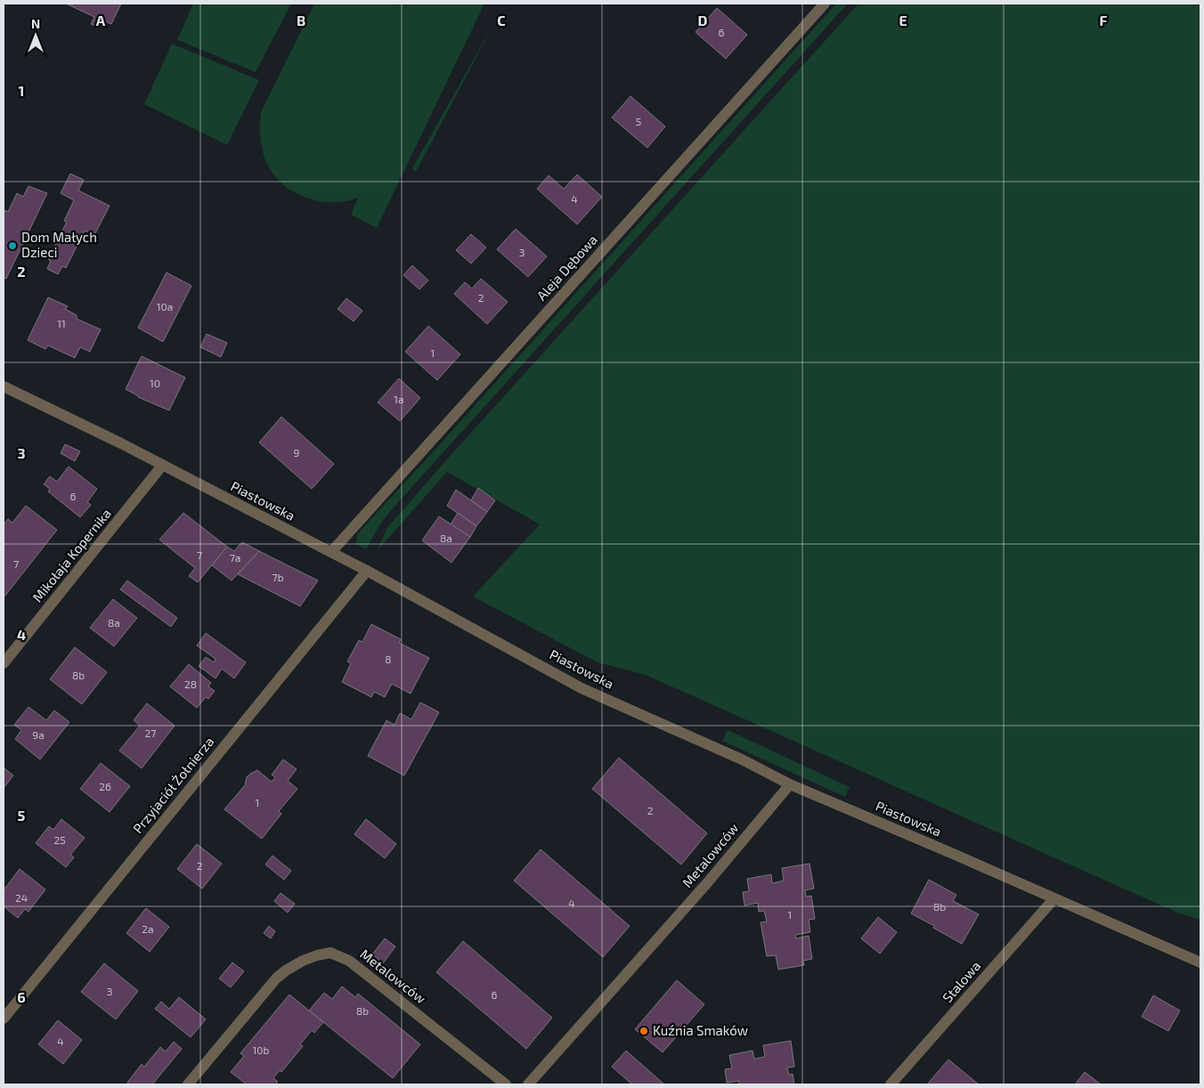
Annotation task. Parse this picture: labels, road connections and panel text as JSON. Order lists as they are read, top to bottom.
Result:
{
  "streets": {
    "street": [
      "Aleja Dębowa",
      "Piastowska",
      "Mikołaja Kopernika",
      "Przyjaciół Żołnierza",
      "Metalowców",
      "Stalowa"
    ]
  },
  "crossings": [
    ["Aleja Dębowa", "Piastowska"],
    ["Piastowska", "Mikołaja Kopernika"],
    ["Piastowska", "Przyjaciół Żołnierza"],
    ["Piastowska", "Metalowców"],
    ["Piastowska", "Stalowa"]
  ],
  "places": ["Dom Małych Dzieci", "Kuźnia Smaków"],
  "house_numbers": [
    "6",
    "5",
    "4",
    "3",
    "2",
    "10a",
    "11",
    "1",
    "10",
    "1a",
    "9",
    "6",
    "8a",
    "7",
    "7a",
    "7",
    "7b",
    "8a",
    "8",
    "8b",
    "28",
    "27",
    "9a",
    "26",
    "1",
    "2",
    "25",
    "2",
    "24",
    "4",
    "8b",
    "1",
    "2a",
    "3",
    "6",
    "8b",
    "4",
    "10b"
  ],
  "north": "top",
  "grid": {
    "columns": [
      "A",
      "B",
      "C",
      "D",
      "E",
      "F"
    ],
    "rows": [
      "1",
      "2",
      "3",
      "4",
      "5",
      "6"
    ]
  }
}
